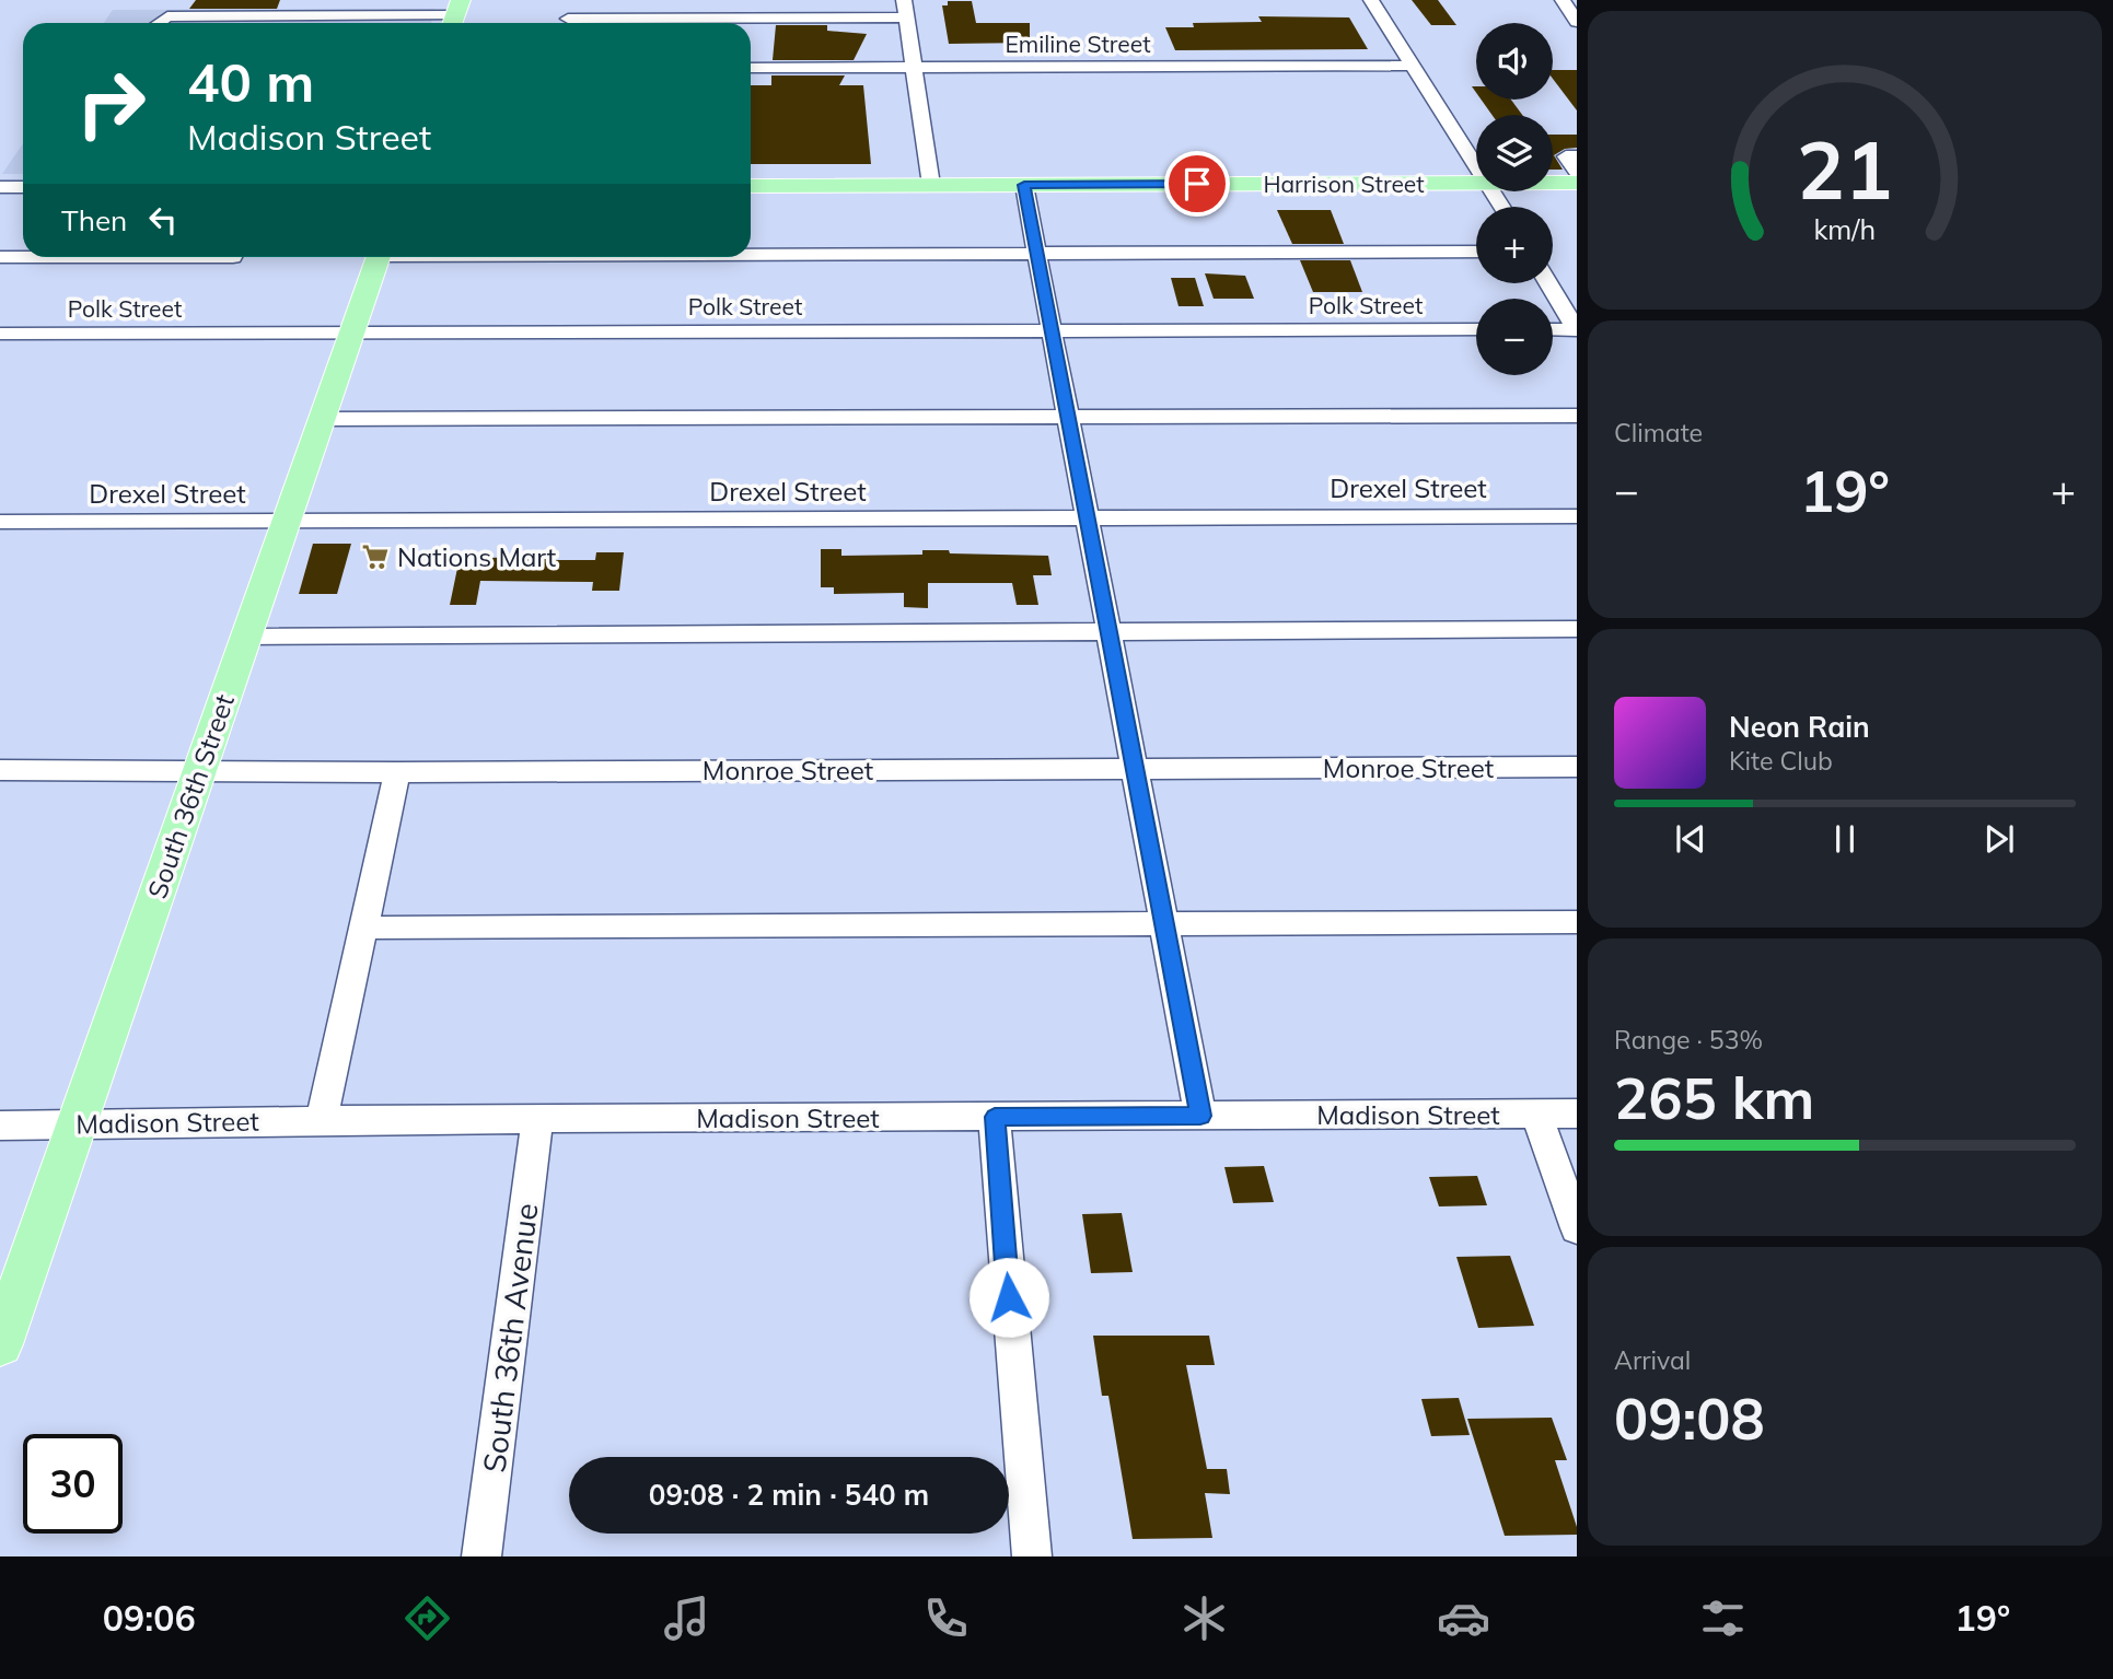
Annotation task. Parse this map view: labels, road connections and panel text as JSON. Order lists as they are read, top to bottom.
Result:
{
  "streets": {
    "main road": ["Harrison Street", "South 36th Street"],
    "street": [
      "Emiline Street",
      "Polk Street",
      "Drexel Street",
      "Monroe Street",
      "Madison Street",
      "South 36th Avenue"
    ]
  },
  "crossings": [
    ["Polk Street", "South 36th Street"],
    ["Drexel Street", "South 36th Street"],
    ["Monroe Street", "South 36th Street"],
    ["South 36th Street", "Madison Street"],
    ["Madison Street", "South 36th Avenue"]
  ],
  "places": {
    "supermarket": ["Nations Mart"]
  },
  "page": {
    "map_buttons": ["+", "−"],
    "turn": ["40 m", "Madison Street"],
    "then": "Then",
    "tile": [
      "Climate",
      ["Range · 53%", "265 km"],
      ["Arrival", "09:08"]
    ],
    "heat": ["−", "19°", "+"],
    "song": ["Neon Rain", "Kite Club"],
    "limit": "30",
    "trip": "09:08 · 2 min · 540 m",
    "tabs": ["09:06", "19°"],
    "gauge": ["21", "km/h"]
  }
}
